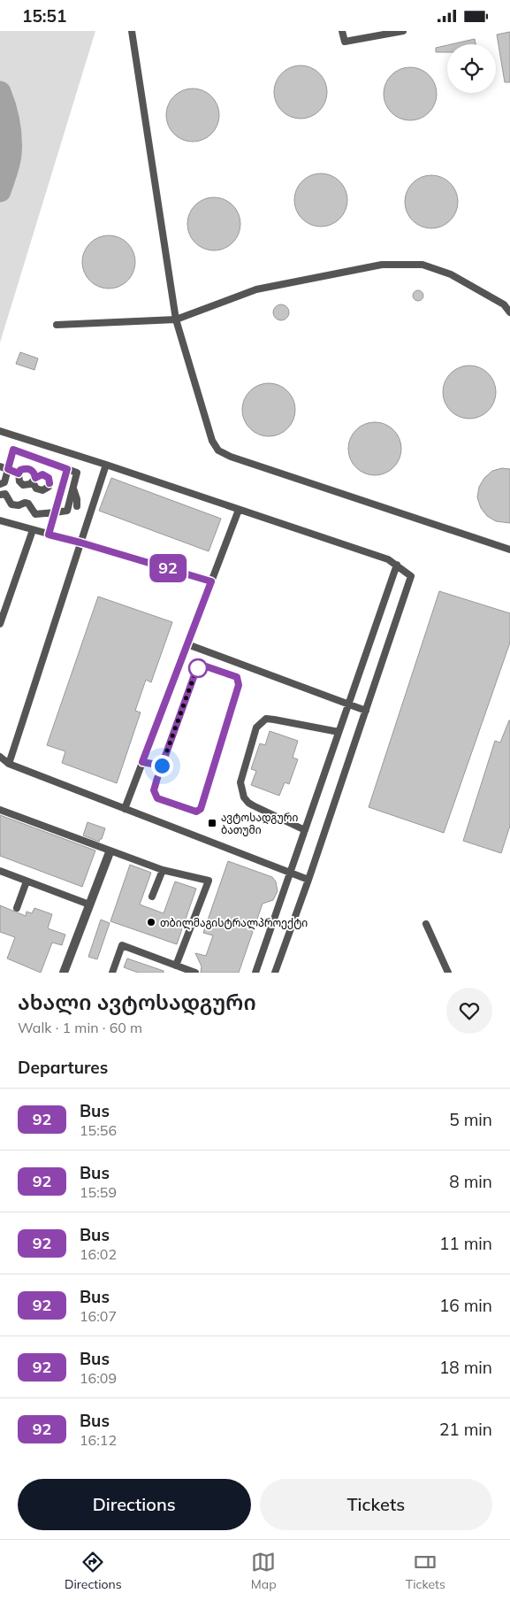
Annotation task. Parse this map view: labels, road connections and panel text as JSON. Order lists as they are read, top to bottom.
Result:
{
  "places": {
    "transit": ["ავტოსადგური ბათუმი"],
    "other": ["თბილმაგისტრალპროექტი"]
  },
  "lines": ["bus line 92"],
  "page": {
    "status": "15:51",
    "on_map": "92",
    "heading": [
      ["ახალი ავტოსადგური", "Walk · 1 min · 60 m"],
      "Departures"
    ],
    "list": [
      {
        "mark": "92",
        "name": "Bus",
        "note": "15:56",
        "value": "5 min"
      },
      {
        "mark": "92",
        "name": "Bus",
        "note": "15:59",
        "value": "8 min"
      },
      {
        "mark": "92",
        "name": "Bus",
        "note": "16:02",
        "value": "11 min"
      },
      {
        "mark": "92",
        "name": "Bus",
        "note": "16:07",
        "value": "16 min"
      },
      {
        "mark": "92",
        "name": "Bus",
        "note": "16:09",
        "value": "18 min"
      },
      {
        "mark": "92",
        "name": "Bus",
        "note": "16:12",
        "value": "21 min"
      }
    ],
    "buttons": ["Directions", "Tickets"],
    "tabs": ["Directions", "Map", "Tickets"]
  }
}
